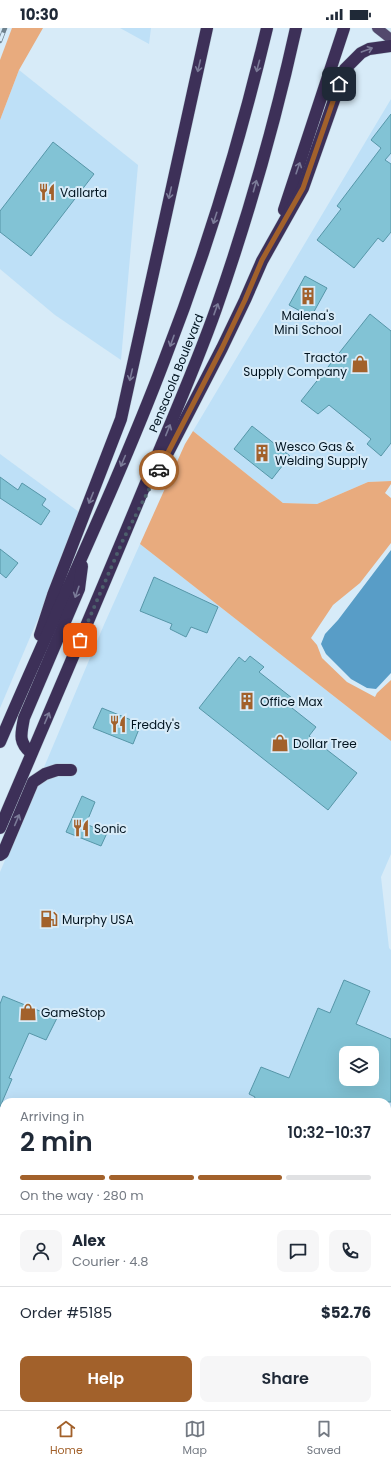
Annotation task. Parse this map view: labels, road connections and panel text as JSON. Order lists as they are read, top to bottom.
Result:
{
  "streets": {
    "highway": ["Pensacola Boulevard"]
  },
  "places": {
    "restaurant": ["Vallarta", "Freddy's", "Sonic"],
    "building": ["Malena's Mini School", "Wesco Gas & Welding Supply", "Office Max"],
    "shop": ["Tractor Supply Company", "Dollar Tree", "GameStop"],
    "fuel station": ["Murphy USA"]
  },
  "page": {
    "status": "10:30",
    "heading": ["2 min", "Arriving in", "10:32–10:37"],
    "panel": [
      "Alex",
      "Courier · 4.8",
      "Order #5185",
      "$52.76"
    ],
    "bar": "On the way · 280 m",
    "buttons": ["Help", "Share"],
    "tabs": ["Home", "Map", "Saved"]
  }
}
